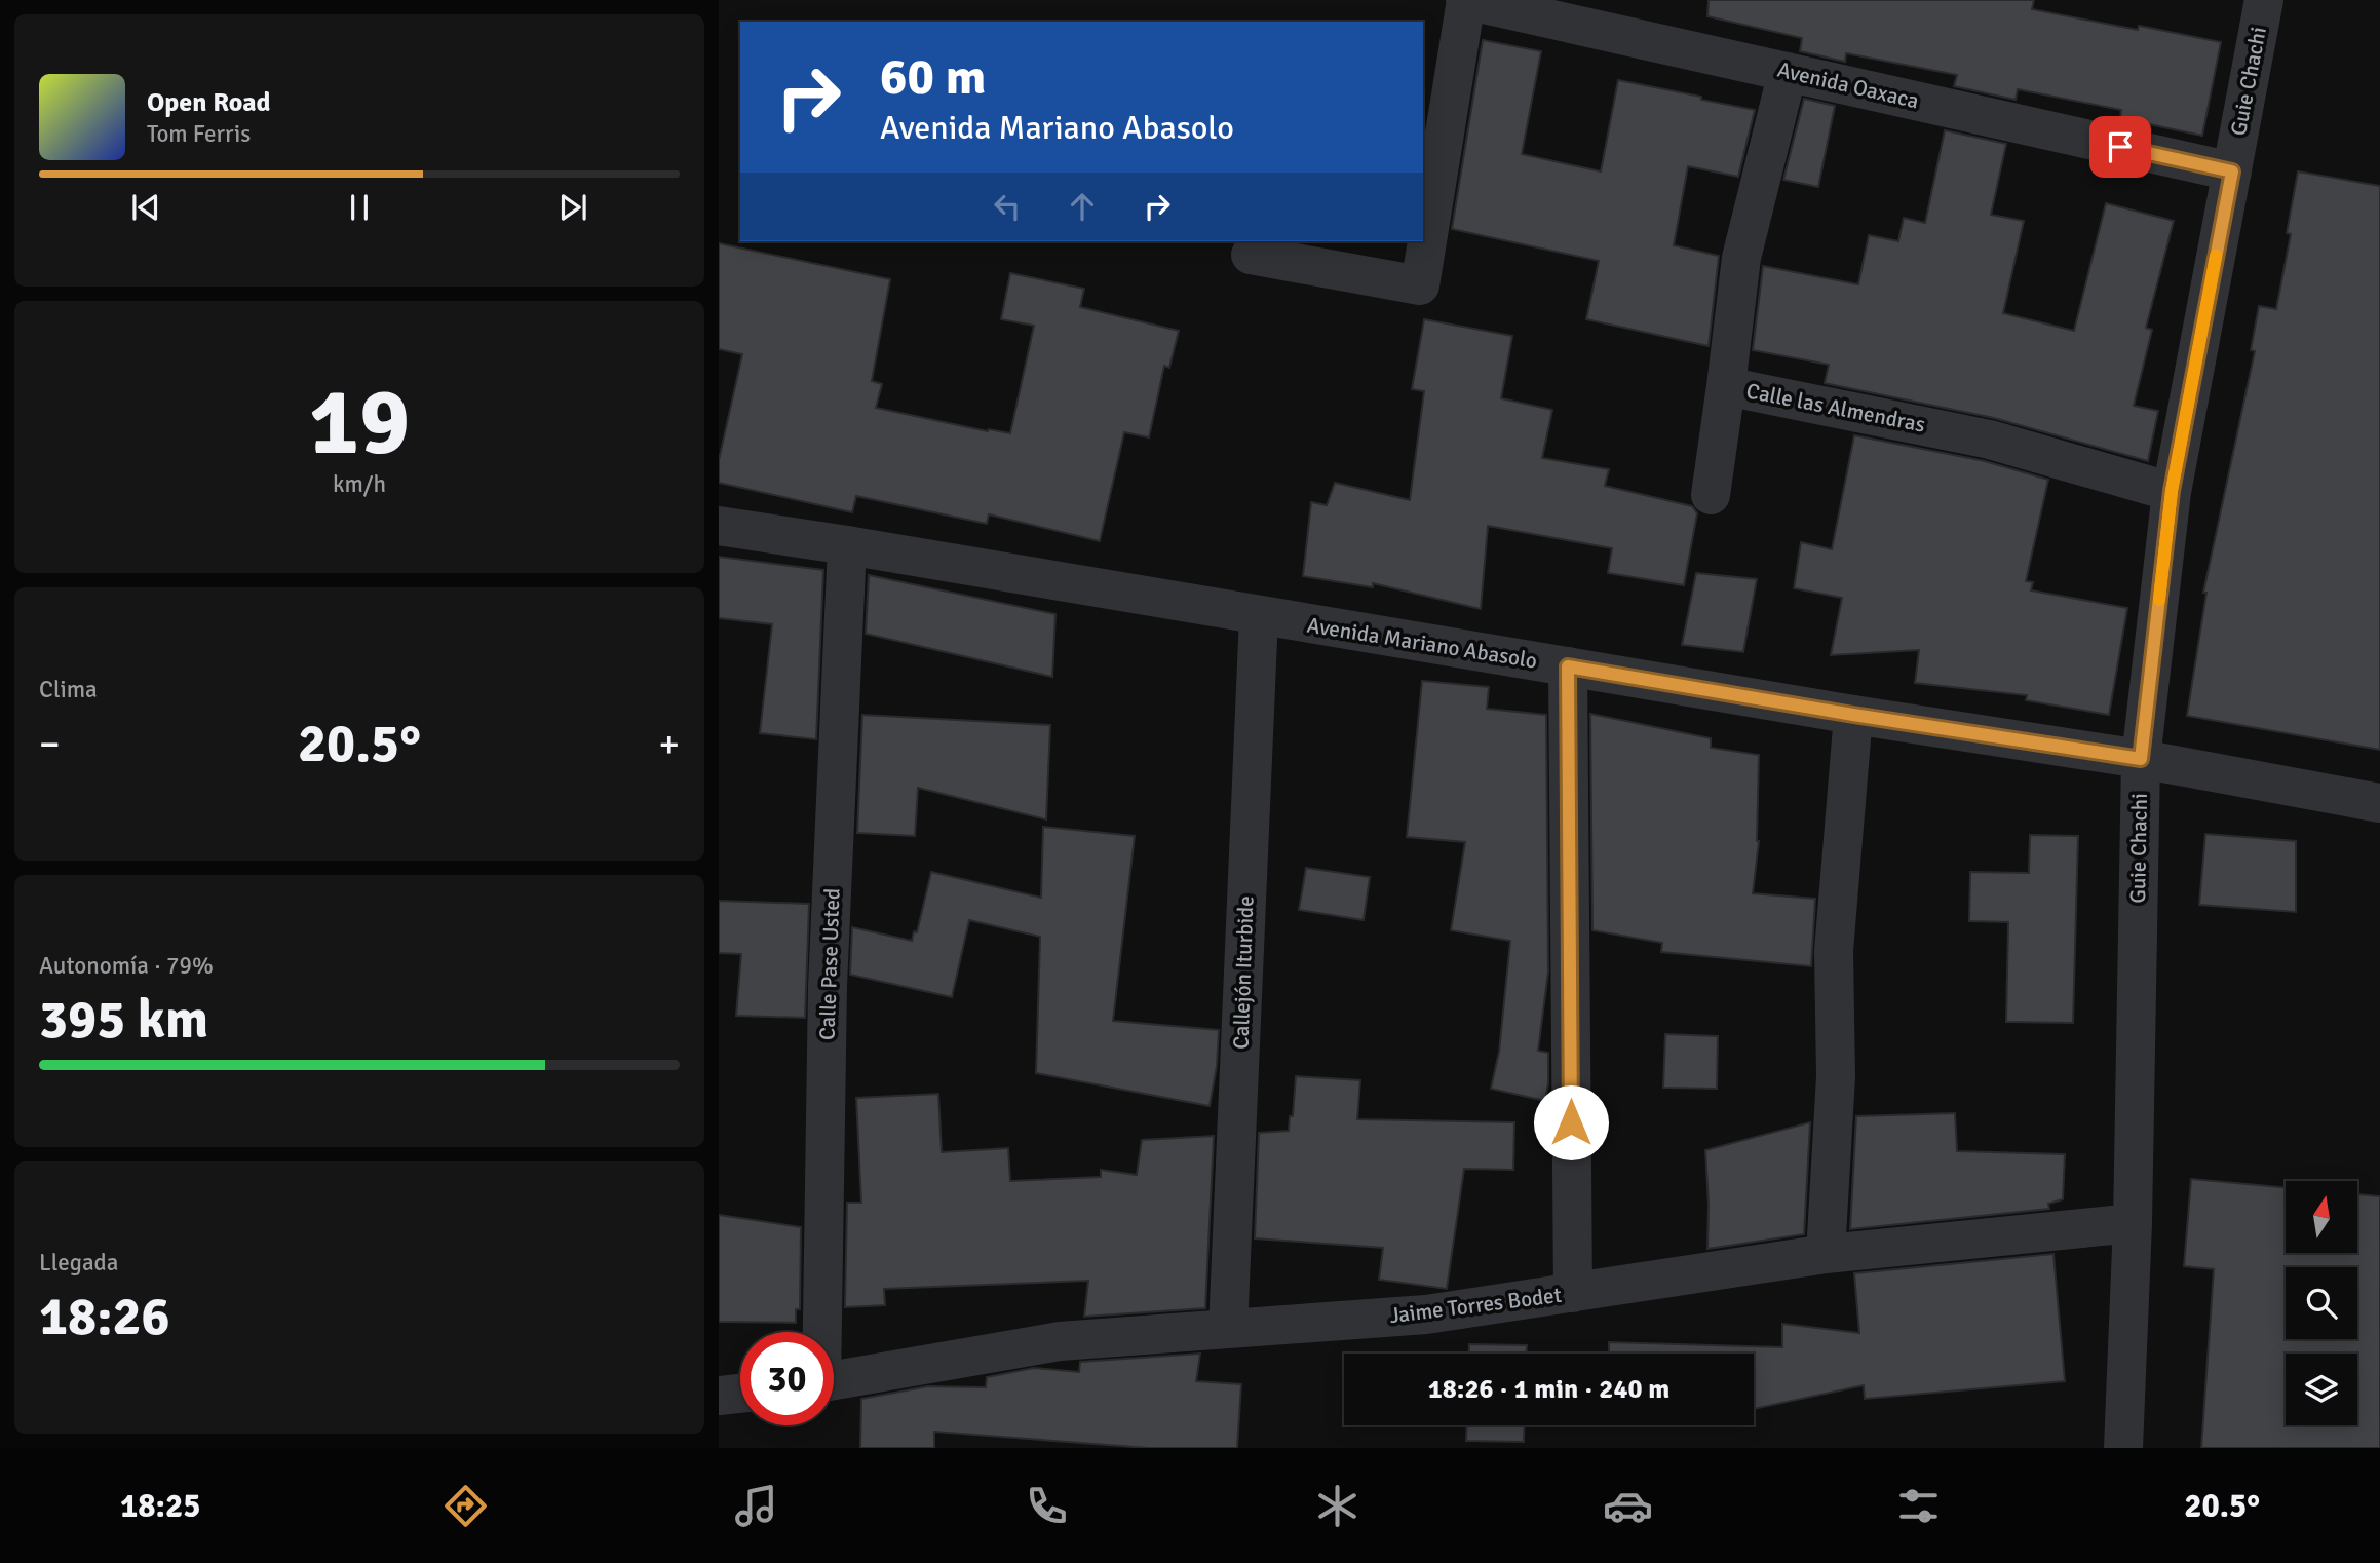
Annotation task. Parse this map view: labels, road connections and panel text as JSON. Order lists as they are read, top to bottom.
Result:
{
  "streets": {
    "street": [
      "Guie Chachi",
      "Avenida Oaxaca",
      "Calle las Almendras",
      "Avenida Mariano Abasolo",
      "Calle Pase Usted",
      "Callejón Iturbide",
      "Jaime Torres Bodet"
    ]
  },
  "crossings": [
    ["Guie Chachi", "Avenida Oaxaca"],
    ["Guie Chachi", "Calle las Almendras"],
    ["Guie Chachi", "Avenida Mariano Abasolo"],
    ["Guie Chachi", "Jaime Torres Bodet"],
    ["Avenida Oaxaca", "Calle las Almendras"],
    ["Avenida Mariano Abasolo", "Calle Pase Usted"],
    ["Avenida Mariano Abasolo", "Callejón Iturbide"],
    ["Callejón Iturbide", "Jaime Torres Bodet"]
  ],
  "north": "top",
  "page": {
    "turn": ["60 m", "Avenida Mariano Abasolo"],
    "song": ["Open Road", "Tom Ferris"],
    "tile": [
      ["19", "km/h"],
      "Clima",
      ["Autonomía · 79%", "395 km"],
      ["Llegada", "18:26"]
    ],
    "heat": ["−", "20.5°", "+"],
    "limit": "30",
    "trip": "18:26 · 1 min · 240 m",
    "tabs": ["18:25", "20.5°"]
  }
}
